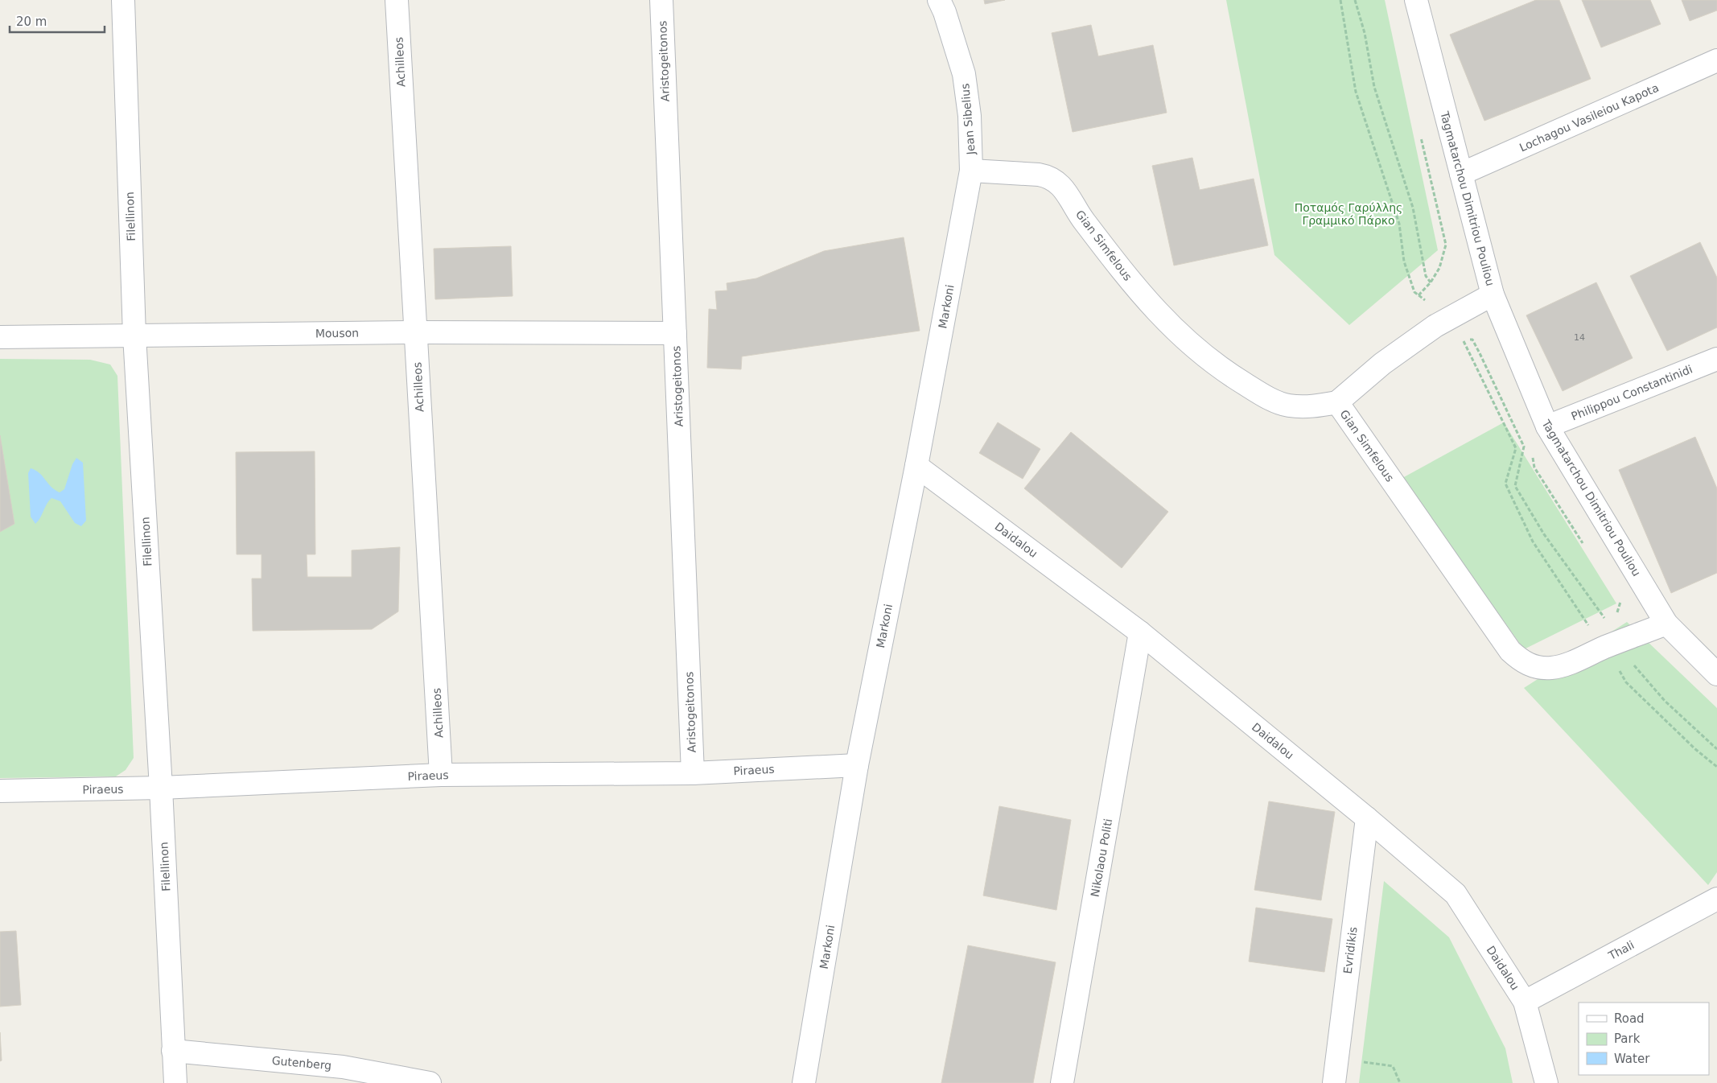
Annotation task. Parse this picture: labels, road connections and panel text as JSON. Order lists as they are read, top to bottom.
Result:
{
  "streets": {
    "street": [
      "Aristogeitonos",
      "Achilleos",
      "Lochagou Vasileiou Kapota",
      "Jean Sibelius",
      "Tagmatarchou Dimitriou Pouliou",
      "Filellinon",
      "Gian Simfelous",
      "Markoni",
      "Mouson",
      "Philippou Constantinidi",
      "Daidalou",
      "Piraeus",
      "Nikolaou Politi",
      "Evridikis",
      "Thali",
      "Gutenberg"
    ]
  },
  "crossings": [
    ["Aristogeitonos", "Mouson"],
    ["Aristogeitonos", "Piraeus"],
    ["Achilleos", "Mouson"],
    ["Achilleos", "Piraeus"],
    ["Lochagou Vasileiou Kapota", "Tagmatarchou Dimitriou Pouliou"],
    ["Jean Sibelius", "Gian Simfelous"],
    ["Jean Sibelius", "Markoni"],
    ["Tagmatarchou Dimitriou Pouliou", "Gian Simfelous"],
    ["Tagmatarchou Dimitriou Pouliou", "Philippou Constantinidi"],
    ["Filellinon", "Mouson"],
    ["Filellinon", "Piraeus"],
    ["Filellinon", "Gutenberg"],
    ["Gian Simfelous", "Markoni"],
    ["Markoni", "Daidalou"],
    ["Markoni", "Piraeus"],
    ["Daidalou", "Nikolaou Politi"],
    ["Daidalou", "Evridikis"],
    ["Daidalou", "Thali"]
  ],
  "parks": ["Ποταμός Γαρύλλης Γραμμικό Πάρκο"],
  "house_numbers": ["14"],
  "legend": ["Road", "Park", "Water"],
  "scale_bar": "20 m"
}
